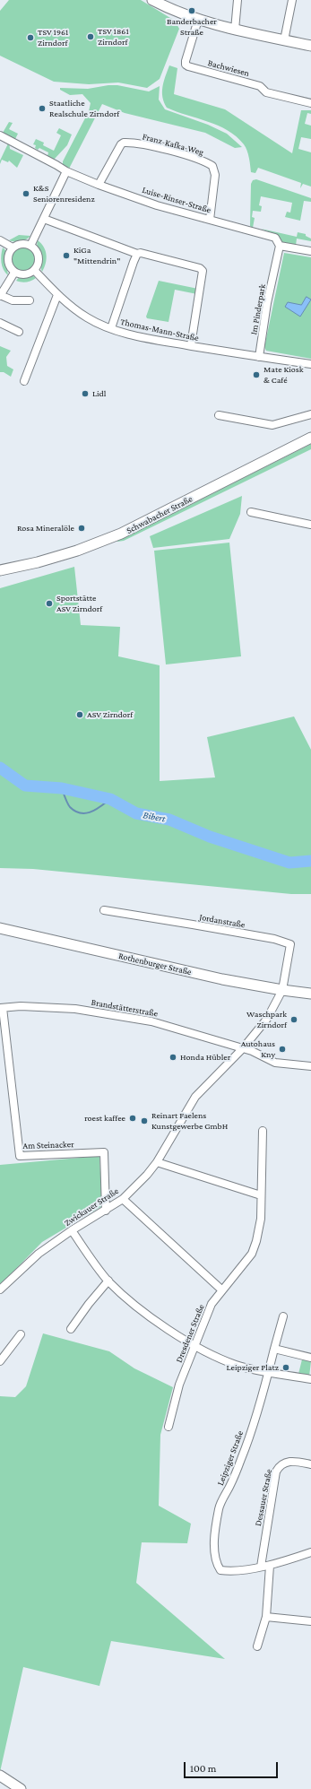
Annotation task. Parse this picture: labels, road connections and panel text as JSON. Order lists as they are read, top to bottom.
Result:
{
  "streets": {
    "street": [
      "Bachwiesen",
      "Franz-Kafka-Weg",
      "Luise-Rinser-Straße",
      "Im Pinderpark",
      "Thomas-Mann-Straße",
      "Schwabacher Straße",
      "Jordanstraße",
      "Rothenburger Straße",
      "Brandstätterstraße",
      "Am Steinacker",
      "Zwickauer Straße",
      "Dresdener Straße",
      "Leipziger Straße",
      "Dessauer Straße"
    ]
  },
  "crossings": [
    ["Franz-Kafka-Weg", "Luise-Rinser-Straße"],
    ["Luise-Rinser-Straße", "Im Pinderpark"],
    ["Im Pinderpark", "Thomas-Mann-Straße"],
    ["Jordanstraße", "Rothenburger Straße"],
    ["Jordanstraße", "Zwickauer Straße"],
    ["Rothenburger Straße", "Zwickauer Straße"],
    ["Brandstätterstraße", "Am Steinacker"],
    ["Brandstätterstraße", "Zwickauer Straße"],
    ["Am Steinacker", "Zwickauer Straße"],
    ["Leipziger Straße", "Dessauer Straße"]
  ],
  "water": ["Bibert"],
  "places": [
    "Banderbacher Straße",
    "TSV 1861 Zirndorf",
    "TSV 1961 Zirndorf",
    "Staatliche Realschule Zirndorf",
    "K&S Seniorenresidenz",
    "KiGa \"Mittendrin\"",
    "Mate Kiosk & Café",
    "Lidl",
    "Rosa Mineralöle",
    "Sportstätte ASV Zirndorf",
    "ASV Zirndorf",
    "Waschpark Zirndorf",
    "Autohaus Kny",
    "Honda Hübler",
    "roest kaffee",
    "Reinart Faelens Kunstgewerbe GmbH",
    "Leipziger Platz"
  ],
  "scale_bar": "100 m"
}
